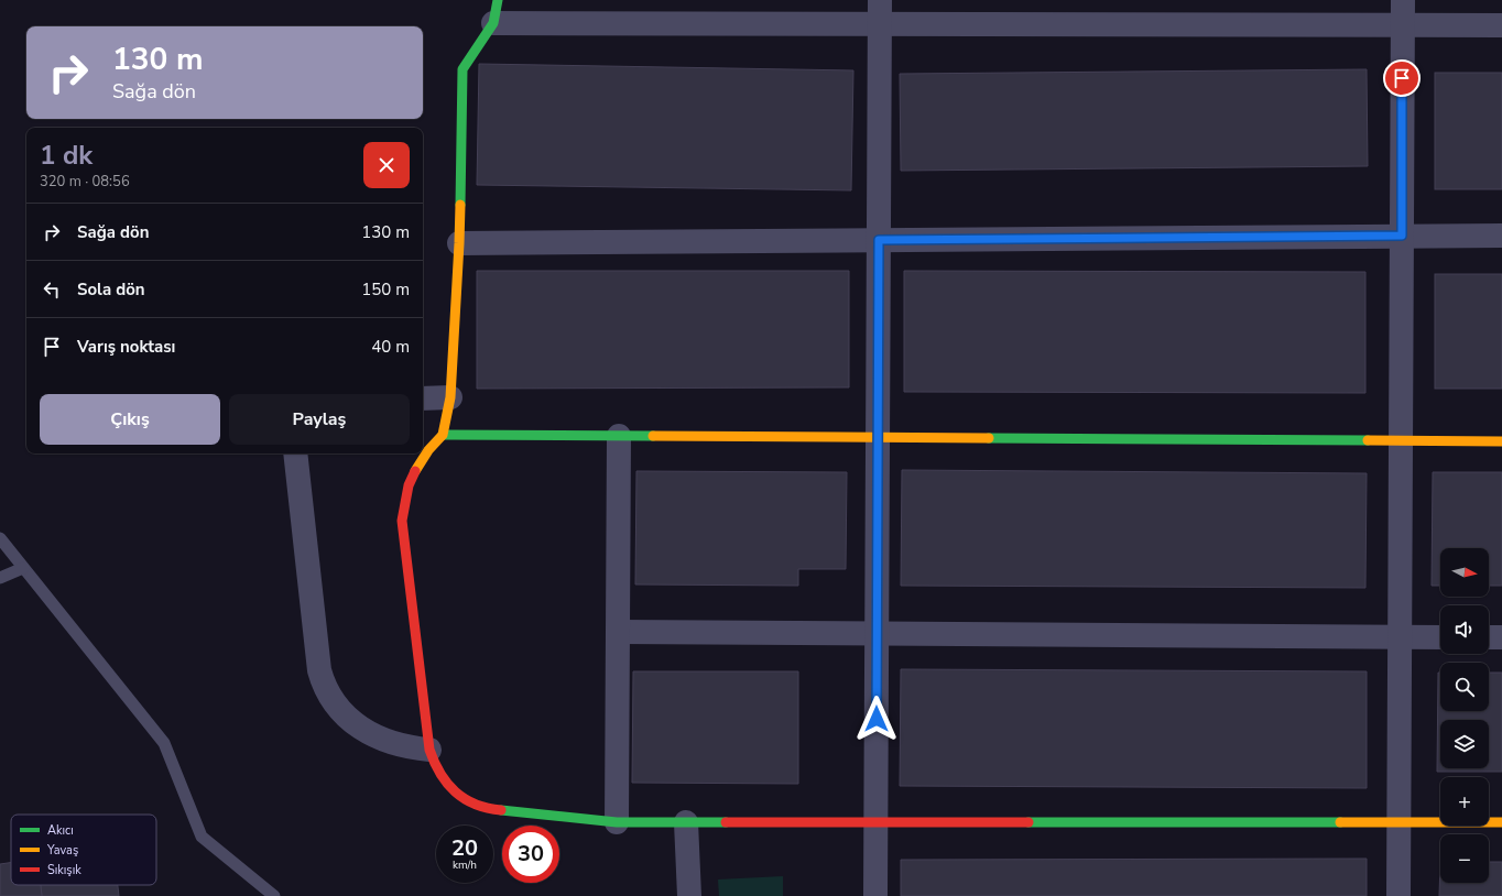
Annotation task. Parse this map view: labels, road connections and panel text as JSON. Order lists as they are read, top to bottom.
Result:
{
  "legend": ["Akıcı", "Yavaş", "Sıkışık"],
  "north": "right",
  "page": {
    "turn": ["130 m", "Sağa dön"],
    "heading": ["1 dk", "320 m · 08:56"],
    "list": [
      {
        "name": "Sağa dön",
        "value": "130 m"
      },
      {
        "name": "Sola dön",
        "value": "150 m"
      },
      {
        "name": "Varış noktası",
        "value": "40 m"
      }
    ],
    "buttons": ["Çıkış", "Paylaş"],
    "map_buttons": ["+", "−"],
    "speed": "20 km/h",
    "limit": "30"
  }
}
